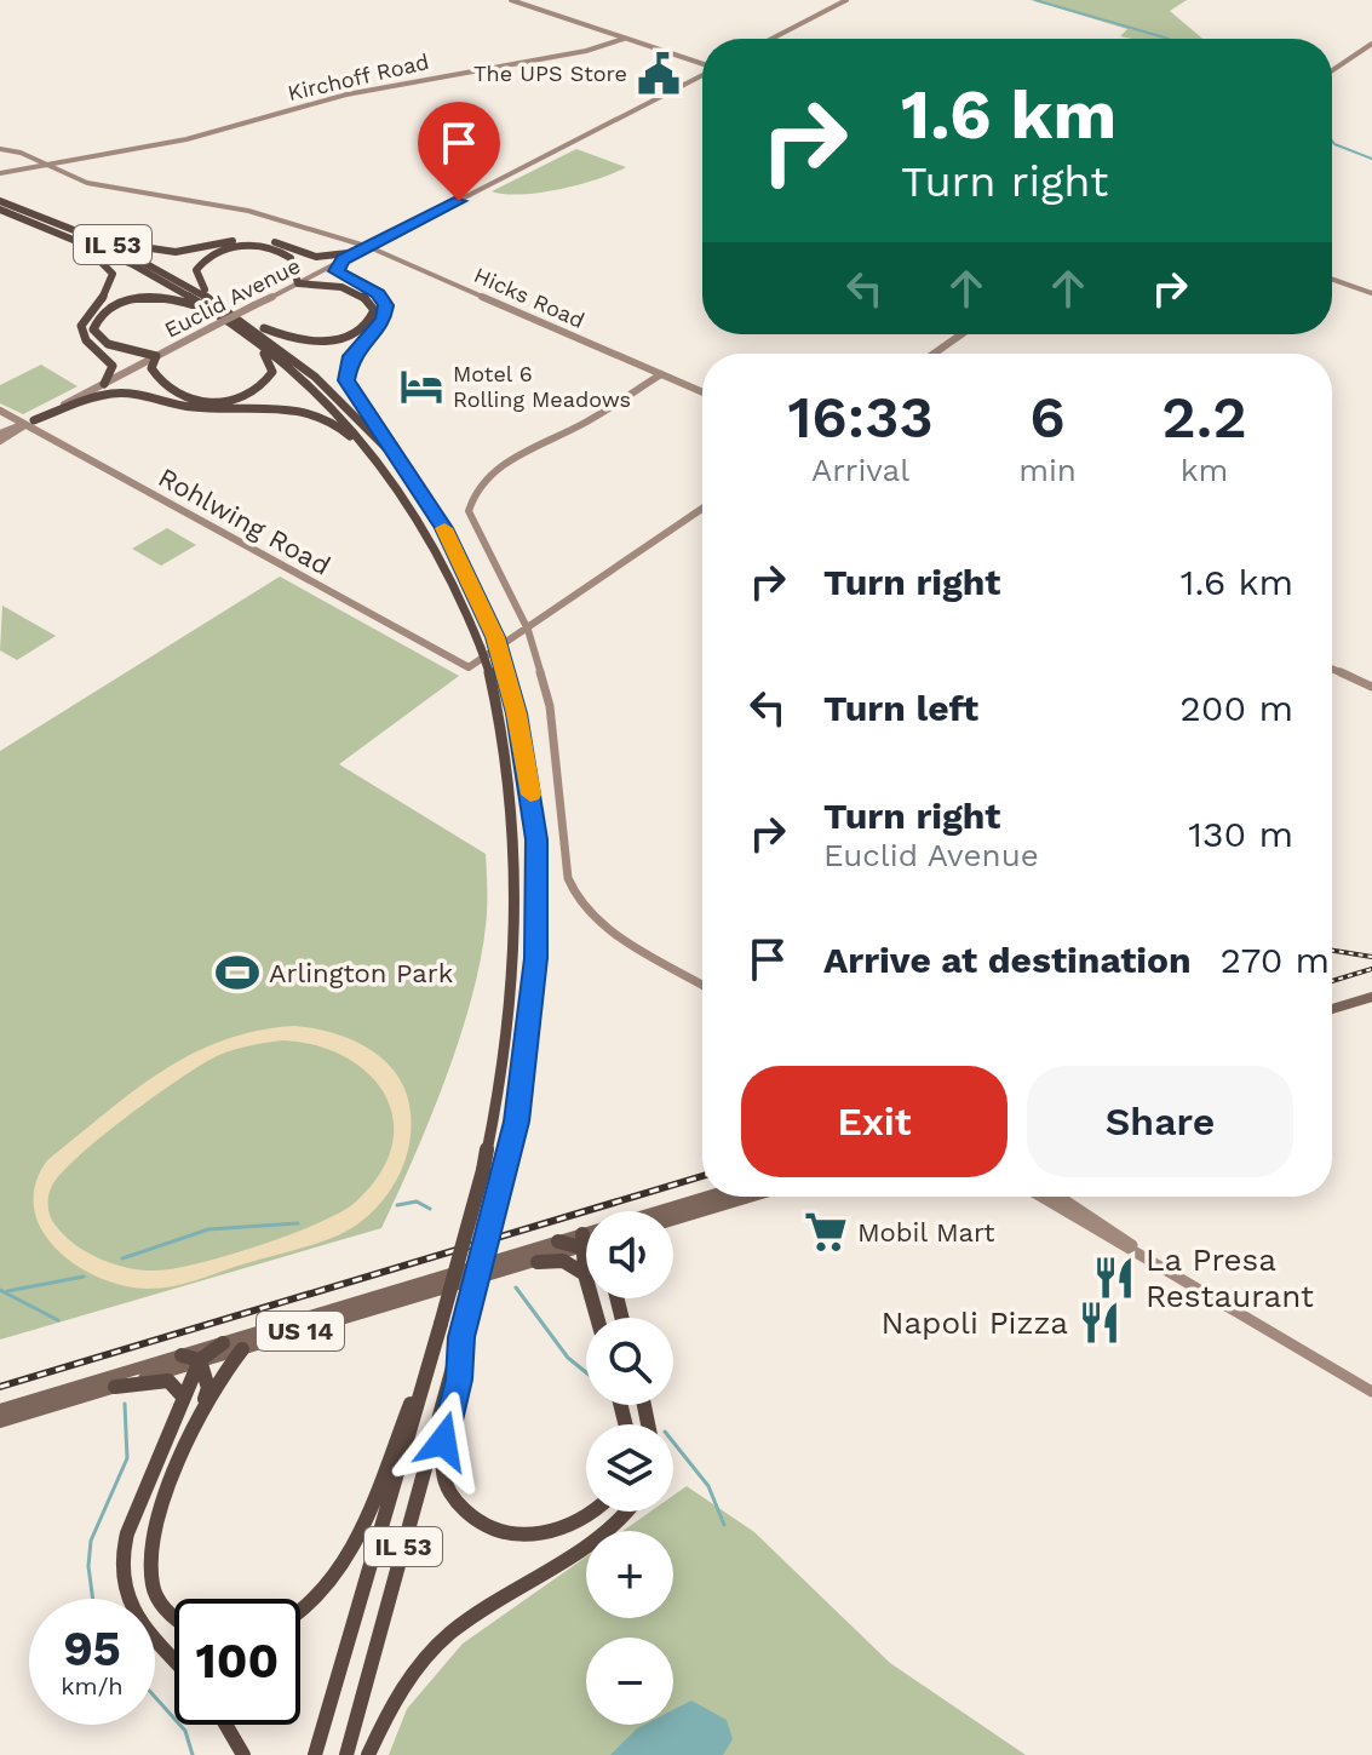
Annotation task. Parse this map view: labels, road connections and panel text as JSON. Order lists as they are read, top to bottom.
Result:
{
  "streets": {
    "highway": ["IL 53"],
    "main road": [
      "Kirchoff Road",
      "Euclid Avenue",
      "Hicks Road",
      "Rohlwing Road",
      "US 14"
    ]
  },
  "crossings": [
    ["Euclid Avenue", "Hicks Road"],
    ["Euclid Avenue", "Rohlwing Road"]
  ],
  "places": {
    "public building": ["The UPS Store"],
    "hotel": ["Motel 6 Rolling Meadows"],
    "sports": ["Arlington Park"],
    "supermarket": ["Mobil Mart"],
    "restaurant": ["La Presa Restaurant", "Napoli Pizza"]
  },
  "page": {
    "turn": ["1.6 km", "Turn right"],
    "eta": [
      "16:33",
      "Arrival",
      "6",
      "min",
      "2.2",
      "km"
    ],
    "list": [
      {
        "name": "Turn right",
        "value": "1.6 km"
      },
      {
        "name": "Turn left",
        "value": "200 m"
      },
      {
        "name": "Turn right",
        "note": "Euclid Avenue",
        "value": "130 m"
      },
      {
        "name": "Arrive at destination",
        "value": "270 m"
      }
    ],
    "buttons": ["Exit", "Share"],
    "map_buttons": ["+", "−"],
    "speed": "95 km/h",
    "limit": "100"
  }
}
